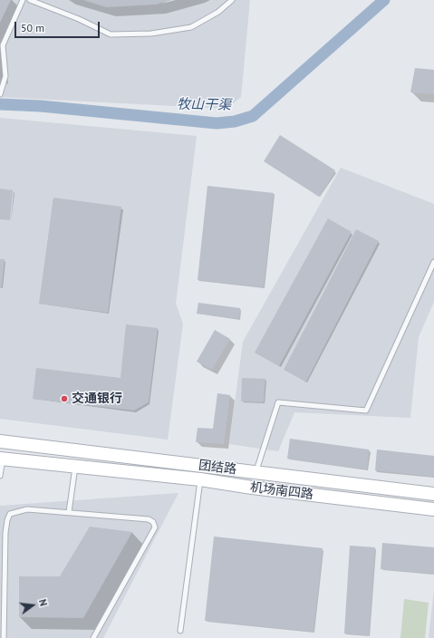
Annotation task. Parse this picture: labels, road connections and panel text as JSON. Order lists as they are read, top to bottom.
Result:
{
  "streets": {
    "main road": ["团结路", "机场南四路"]
  },
  "water": ["牧山干渠"],
  "places": ["交通银行"],
  "scale_bar": "50 m",
  "north": "right"
}
